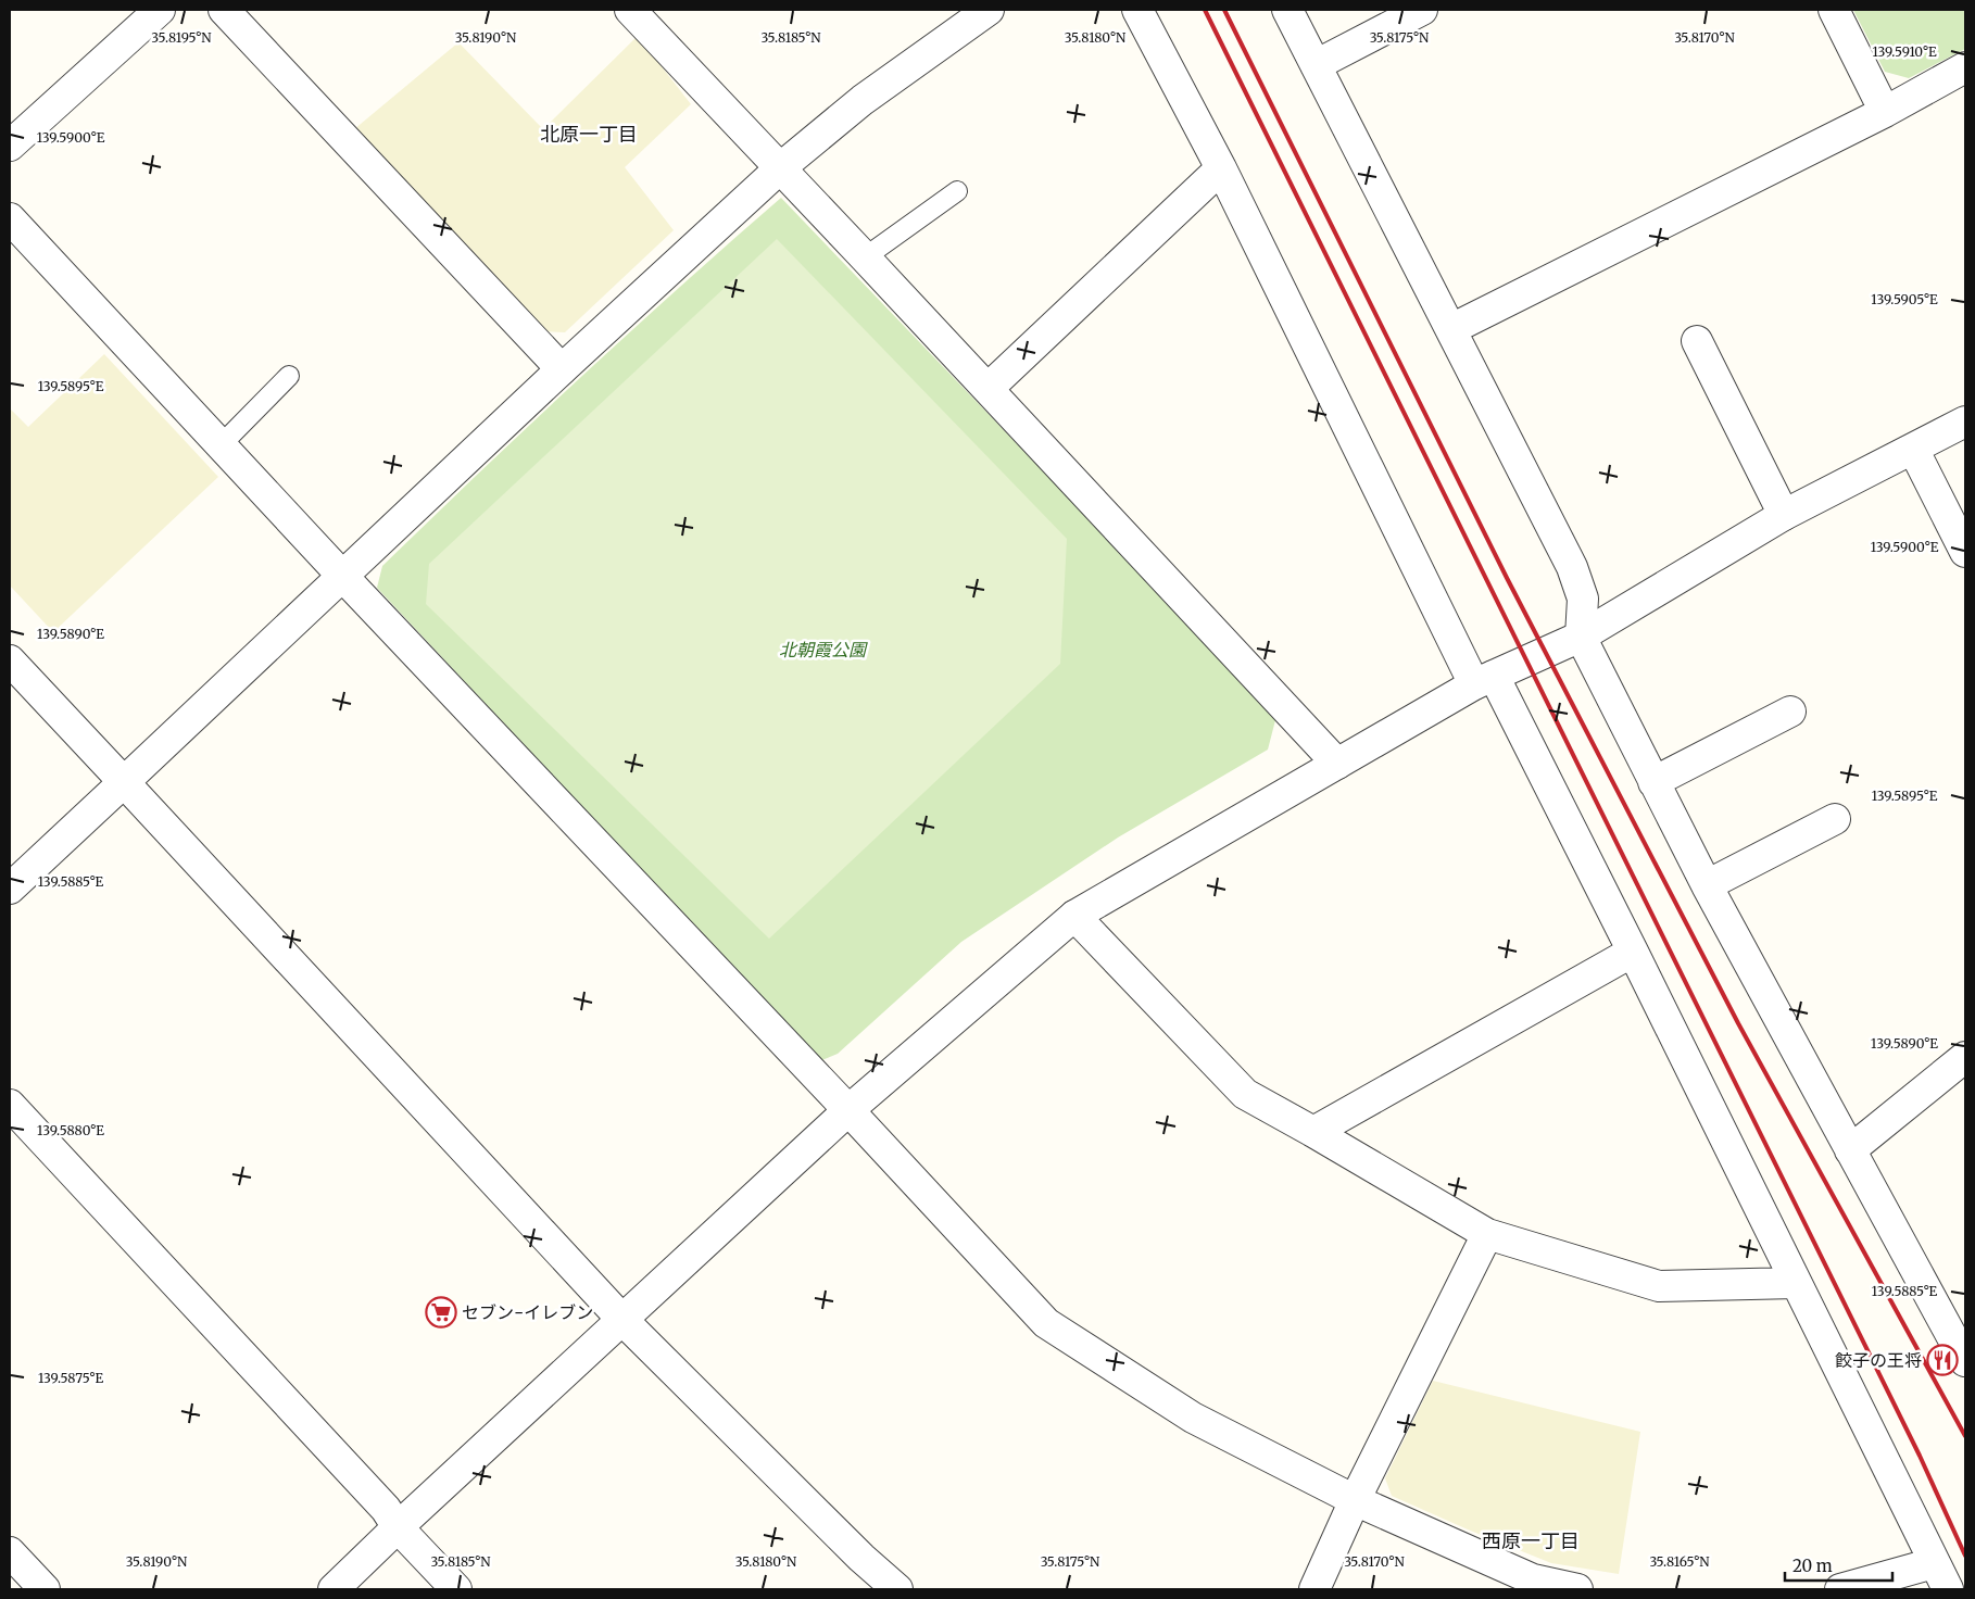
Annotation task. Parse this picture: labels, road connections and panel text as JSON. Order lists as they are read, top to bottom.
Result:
{
  "districts": ["北原一丁目", "西原一丁目"],
  "parks": ["北朝霞公園"],
  "places": {
    "supermarket": ["セブン-イレブン"],
    "restaurant": ["餃子の王将"]
  },
  "scale_bar": "20 m",
  "coordinates": [
    "35.8195°N",
    "35.8190°N",
    "35.8185°N",
    "35.8180°N",
    "35.8175°N",
    "35.8170°N",
    "139.5910°E",
    "139.5900°E",
    "139.5905°E",
    "139.5895°E",
    "139.5890°E",
    "139.5885°E",
    "139.5880°E",
    "139.5875°E",
    "35.8165°N"
  ]
}
